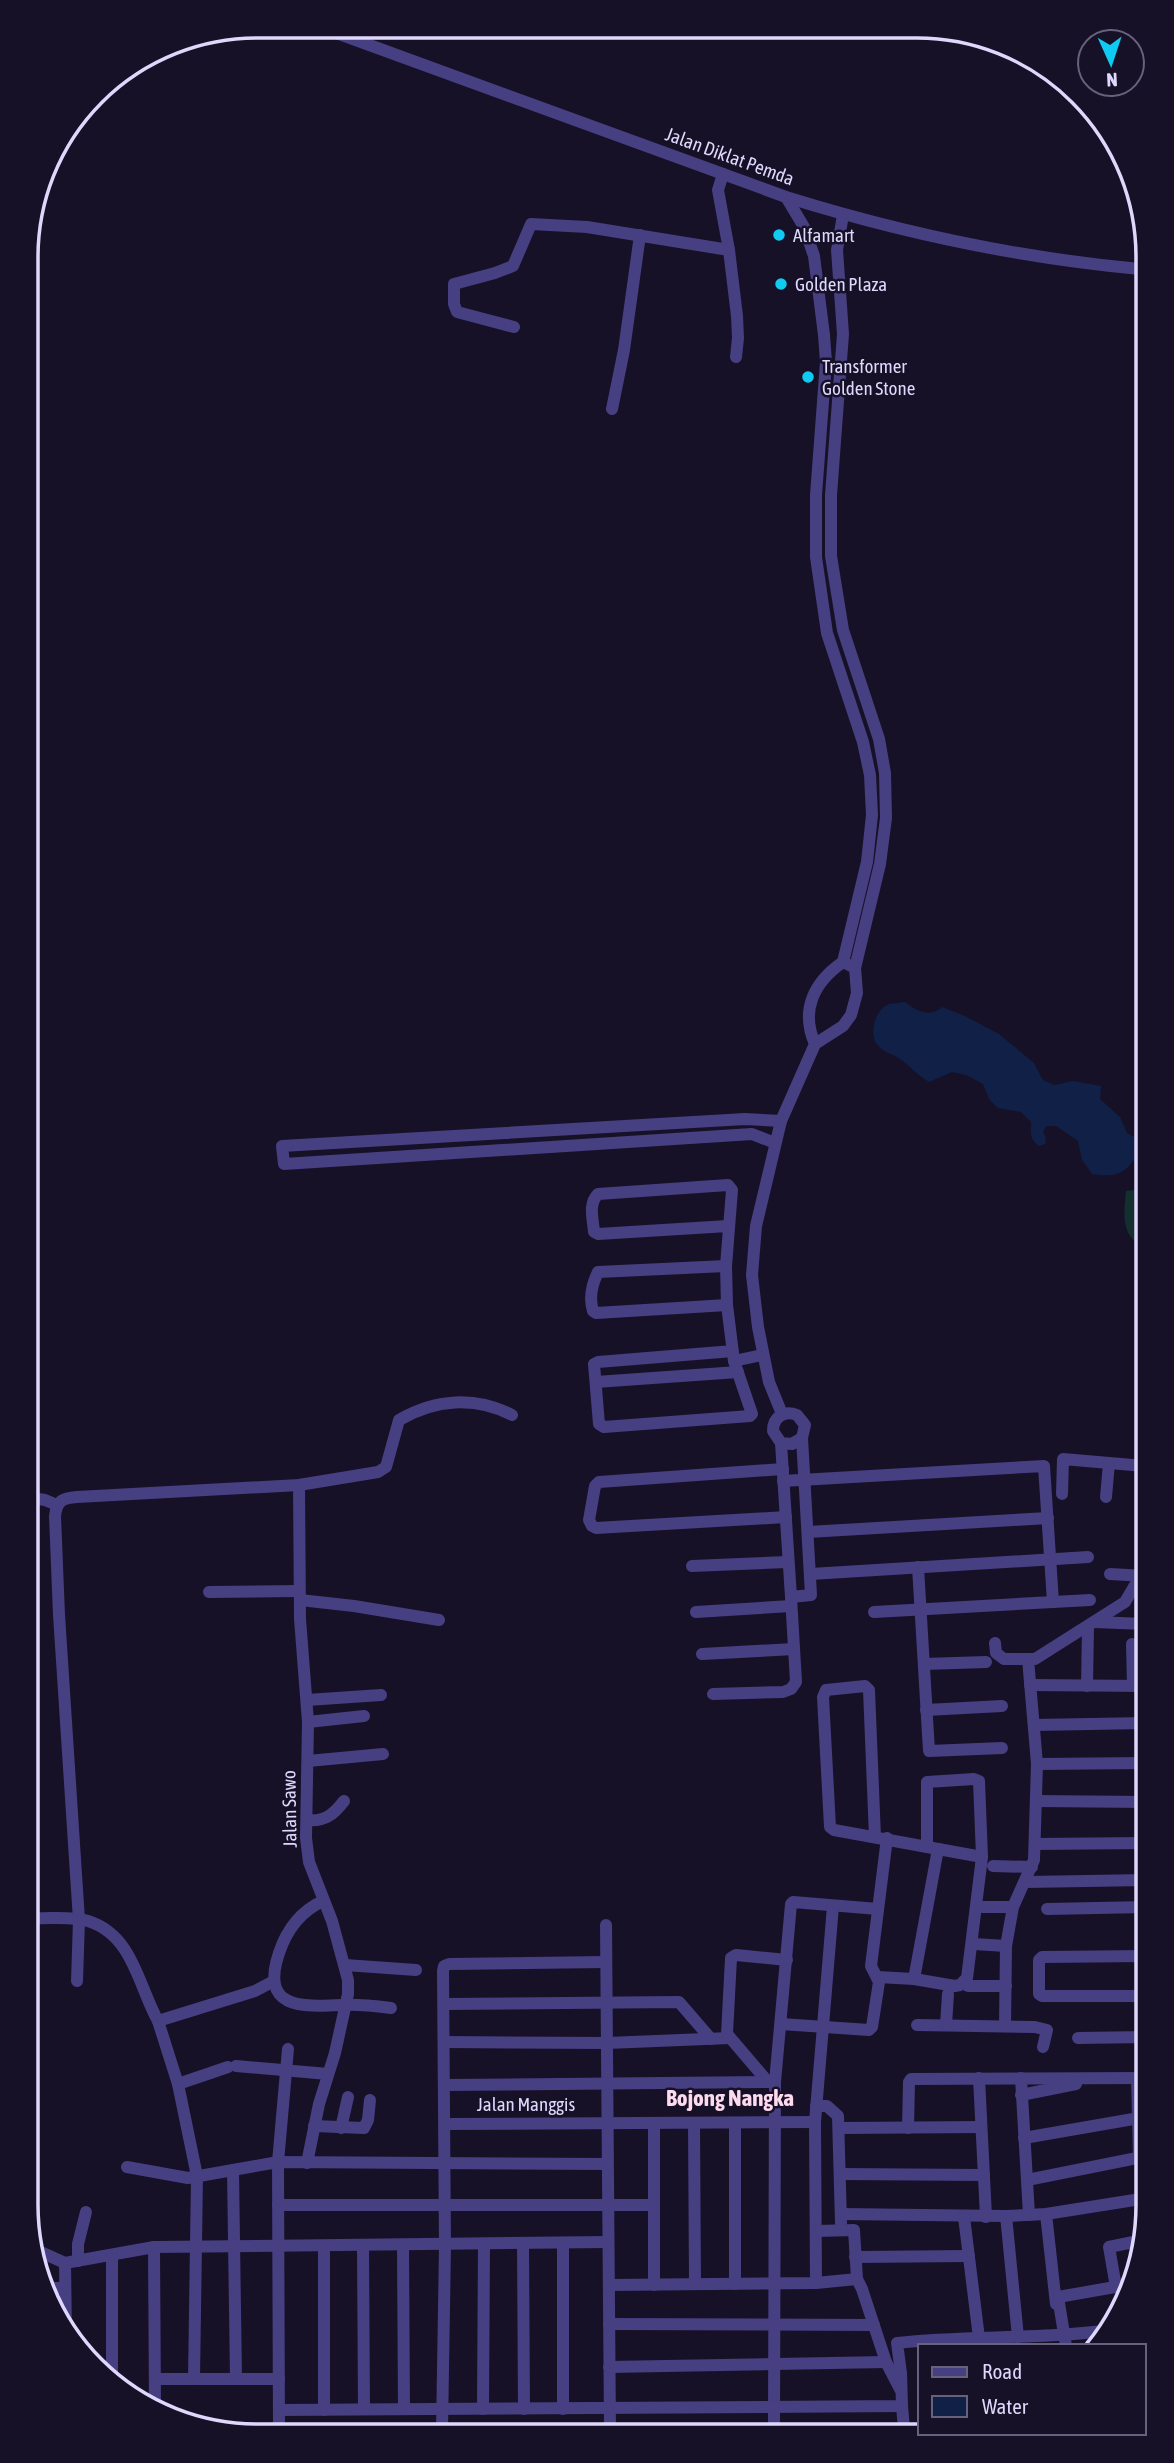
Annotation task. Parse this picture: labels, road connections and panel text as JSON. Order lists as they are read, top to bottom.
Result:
{
  "streets": {
    "street": ["Jalan Diklat Pemda", "Jalan Sawo", "Jalan Manggis"]
  },
  "districts": ["Bojong Nangka"],
  "places": ["Alfamart", "Golden Plaza", "Transformer Golden Stone"],
  "legend": ["Road", "Water"],
  "north": "bottom"
}
